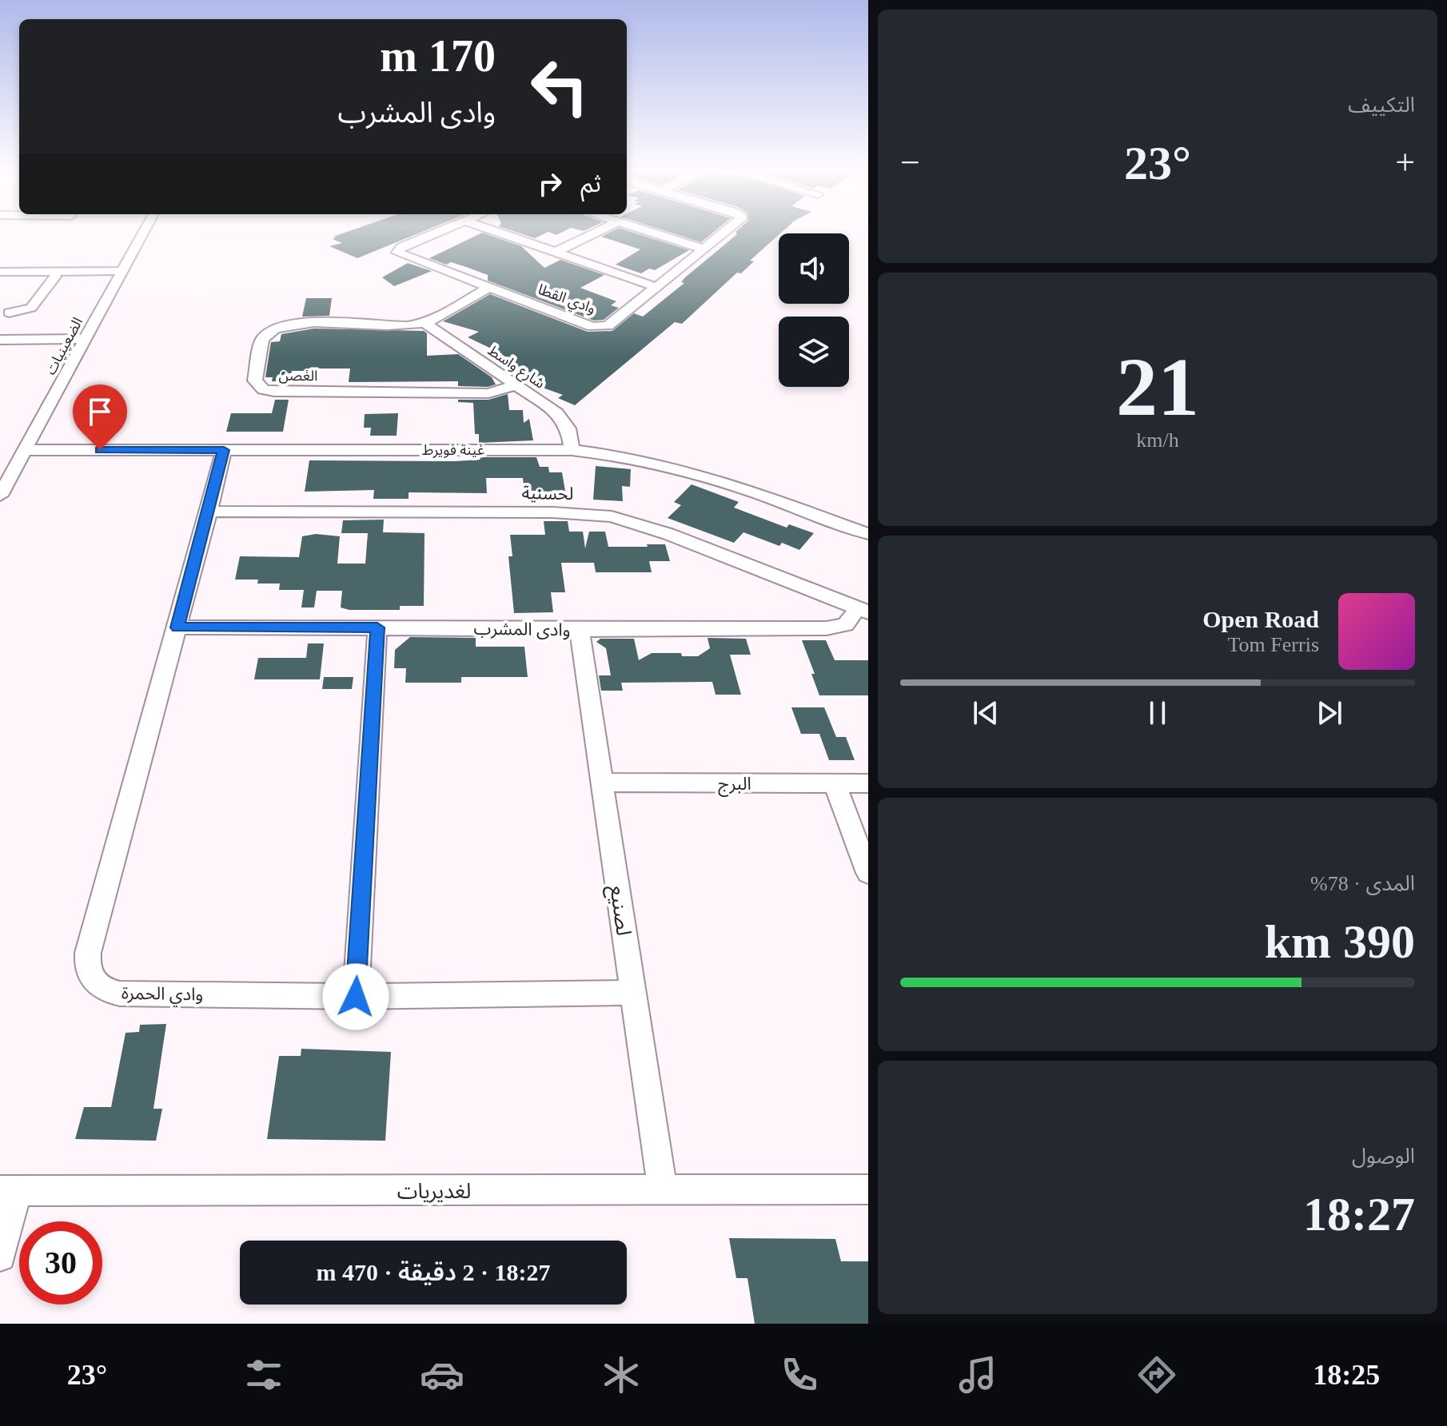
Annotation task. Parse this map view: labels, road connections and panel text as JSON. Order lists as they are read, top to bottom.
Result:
{
  "streets": {
    "street": [
      "وادي القطا",
      "الضعينيات",
      "شارع واسط",
      "الغصن",
      "غينة فويرط",
      "لحسنية",
      "وادى المشرب",
      "البرج",
      "لصنيع",
      "وادي الحمرة",
      "لغديريات"
    ]
  },
  "crossings": [
    ["الضعينيات", "غينة فويرط"],
    ["شارع واسط", "الغصن"],
    ["شارع واسط", "غينة فويرط"],
    ["غينة فويرط", "وادي الحمرة"],
    ["لحسنية", "وادى المشرب"],
    ["لحسنية", "وادي الحمرة"],
    ["وادى المشرب", "لصنيع"],
    ["وادى المشرب", "وادي الحمرة"],
    ["البرج", "لصنيع"],
    ["لصنيع", "وادي الحمرة"],
    ["لصنيع", "لغديريات"]
  ],
  "page": {
    "tile": [
      "التكييف",
      ["21", "km/h"],
      ["المدى · 78%", "390 km"],
      ["الوصول", "18:27"]
    ],
    "turn": ["170 m", "وادى المشرب"],
    "heat": ["−", "23°", "+"],
    "then": "ثم",
    "song": ["Open Road", "Tom Ferris"],
    "limit": "30",
    "trip": "18:27 · 2 دقيقة · 470 m",
    "tabs": ["18:25", "23°"]
  }
}
